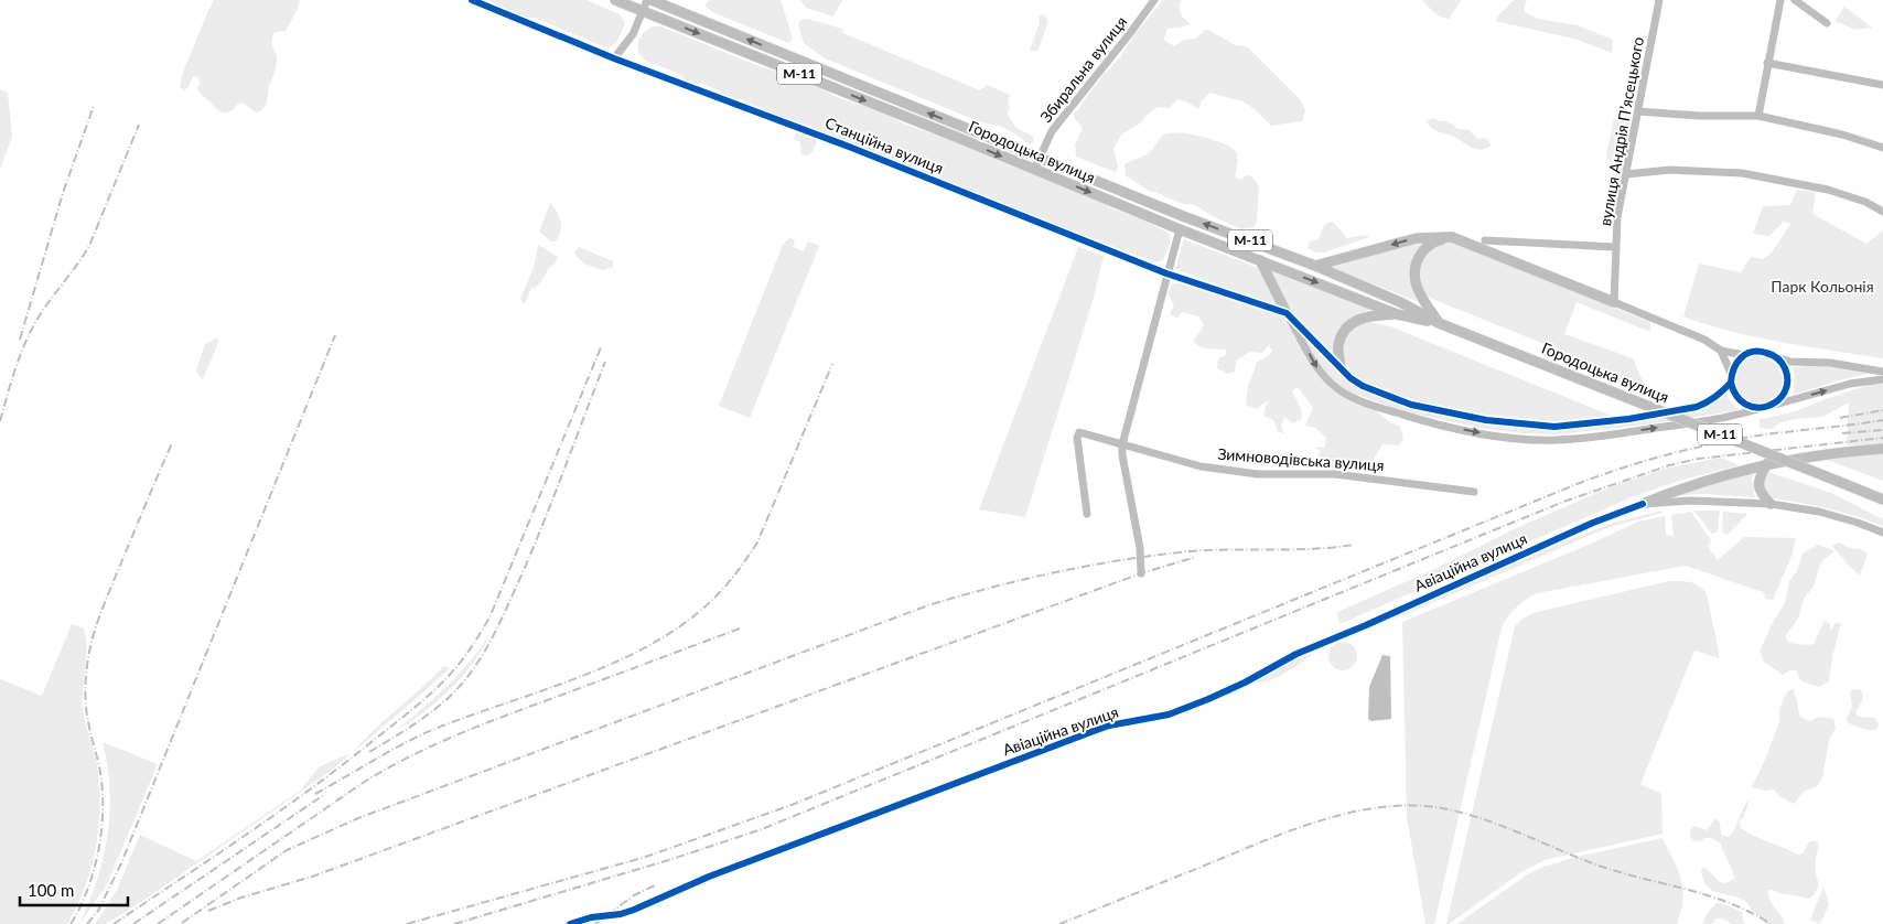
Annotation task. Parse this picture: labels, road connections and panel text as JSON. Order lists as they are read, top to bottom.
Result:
{
  "streets": {
    "main road": ["М-11", "Городоцька вулиця"],
    "street": [
      "Збиральна вулиця",
      "вулиця Андрія Пʼясецького",
      "Станційна вулиця",
      "Зимноводівська вулиця",
      "Авіаційна вулиця"
    ]
  },
  "crossings": [
    ["Збиральна вулиця", "Городоцька вулиця"]
  ],
  "parks": ["Парк Кольонія"],
  "scale_bar": "100 m"
}
